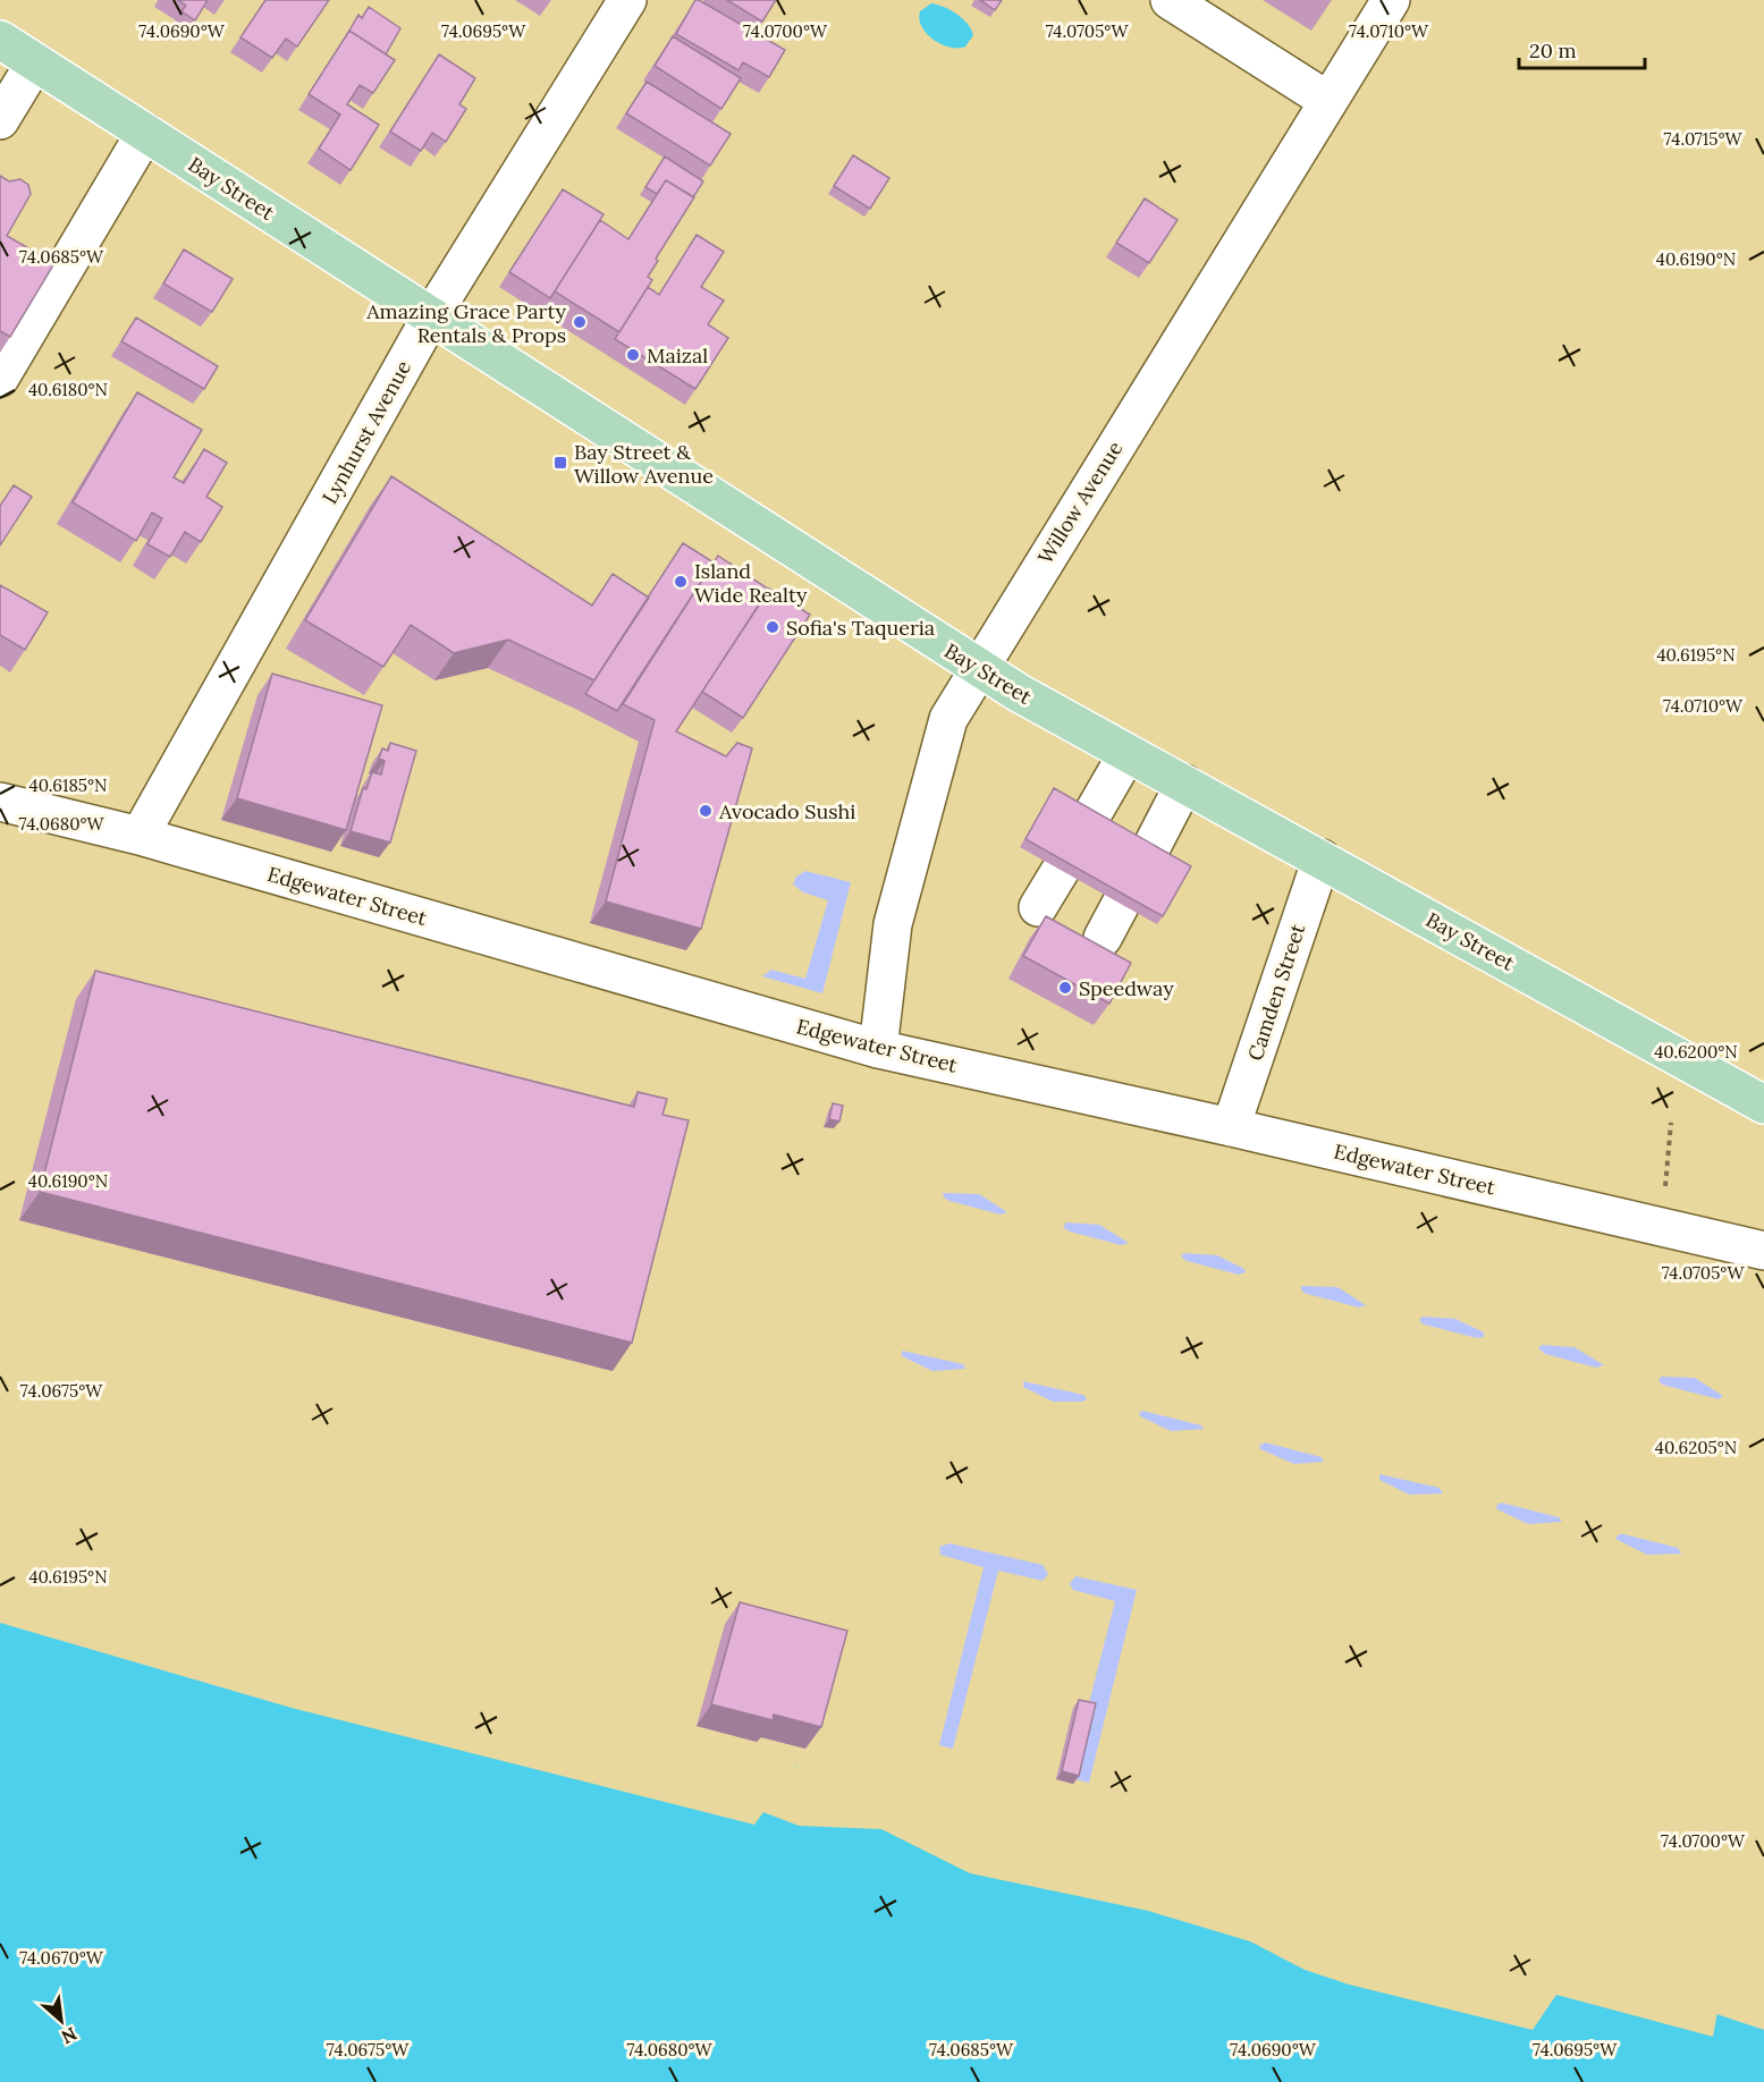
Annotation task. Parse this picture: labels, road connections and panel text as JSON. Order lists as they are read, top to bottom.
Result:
{
  "streets": {
    "main road": ["Bay Street"],
    "street": [
      "Lynhurst Avenue",
      "Willow Avenue",
      "Edgewater Street",
      "Camden Street"
    ]
  },
  "crossings": [
    ["Bay Street", "Lynhurst Avenue"],
    ["Bay Street", "Willow Avenue"],
    ["Bay Street", "Camden Street"],
    ["Lynhurst Avenue", "Edgewater Street"],
    ["Willow Avenue", "Edgewater Street"],
    ["Edgewater Street", "Camden Street"]
  ],
  "places": {
    "other": [
      "Amazing Grace Party Rentals & Props",
      "Maizal",
      "Island Wide Realty",
      "Sofia's Taqueria",
      "Avocado Sushi",
      "Speedway"
    ],
    "transit": ["Bay Street & Willow Avenue"]
  },
  "scale_bar": "20 m",
  "north": "bottom right",
  "coordinates": [
    "74.0690°W",
    "74.0695°W",
    "74.0700°W",
    "74.0705°W",
    "74.0710°W",
    "74.0715°W",
    "74.0685°W",
    "40.6190°N",
    "40.6180°N",
    "40.6195°N",
    "40.6185°N",
    "74.0680°W",
    "40.6200°N",
    "74.0675°W",
    "40.6205°N",
    "74.0670°W"
  ]
}
